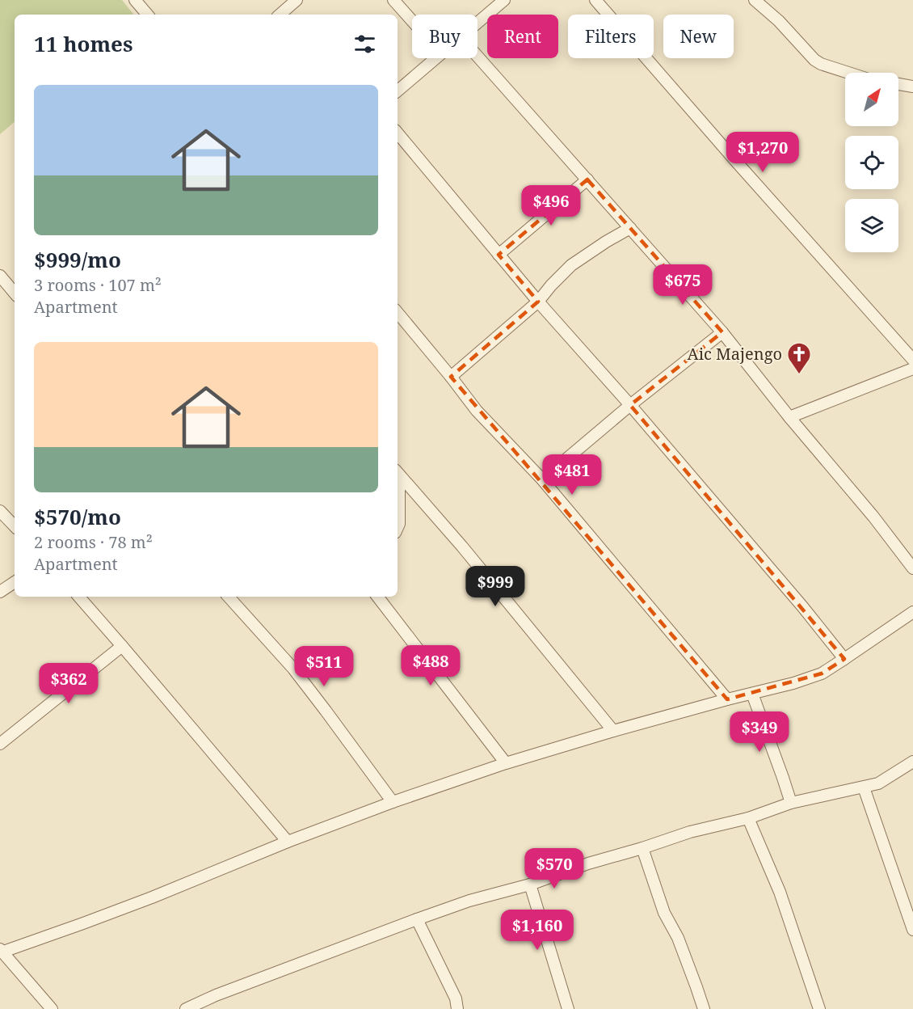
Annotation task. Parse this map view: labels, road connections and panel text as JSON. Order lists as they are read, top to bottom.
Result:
{
  "places": {
    "church": ["Aic Majengo"]
  },
  "north": "top right",
  "page": {
    "chip": [
      "Buy",
      "Rent",
      "Filters",
      "New"
    ],
    "heading": "11 homes",
    "list": [
      {
        "name": "$999/mo",
        "note": "3 rooms · 107 m² · Apartment"
      },
      {
        "name": "$570/mo",
        "note": "2 rooms · 78 m² · Apartment"
      }
    ],
    "price": [
      "$1,270",
      "$496",
      "$675",
      "$481",
      "$999",
      "$488",
      "$511",
      "$362",
      "$349",
      "$570",
      "$1,160"
    ]
  }
}
